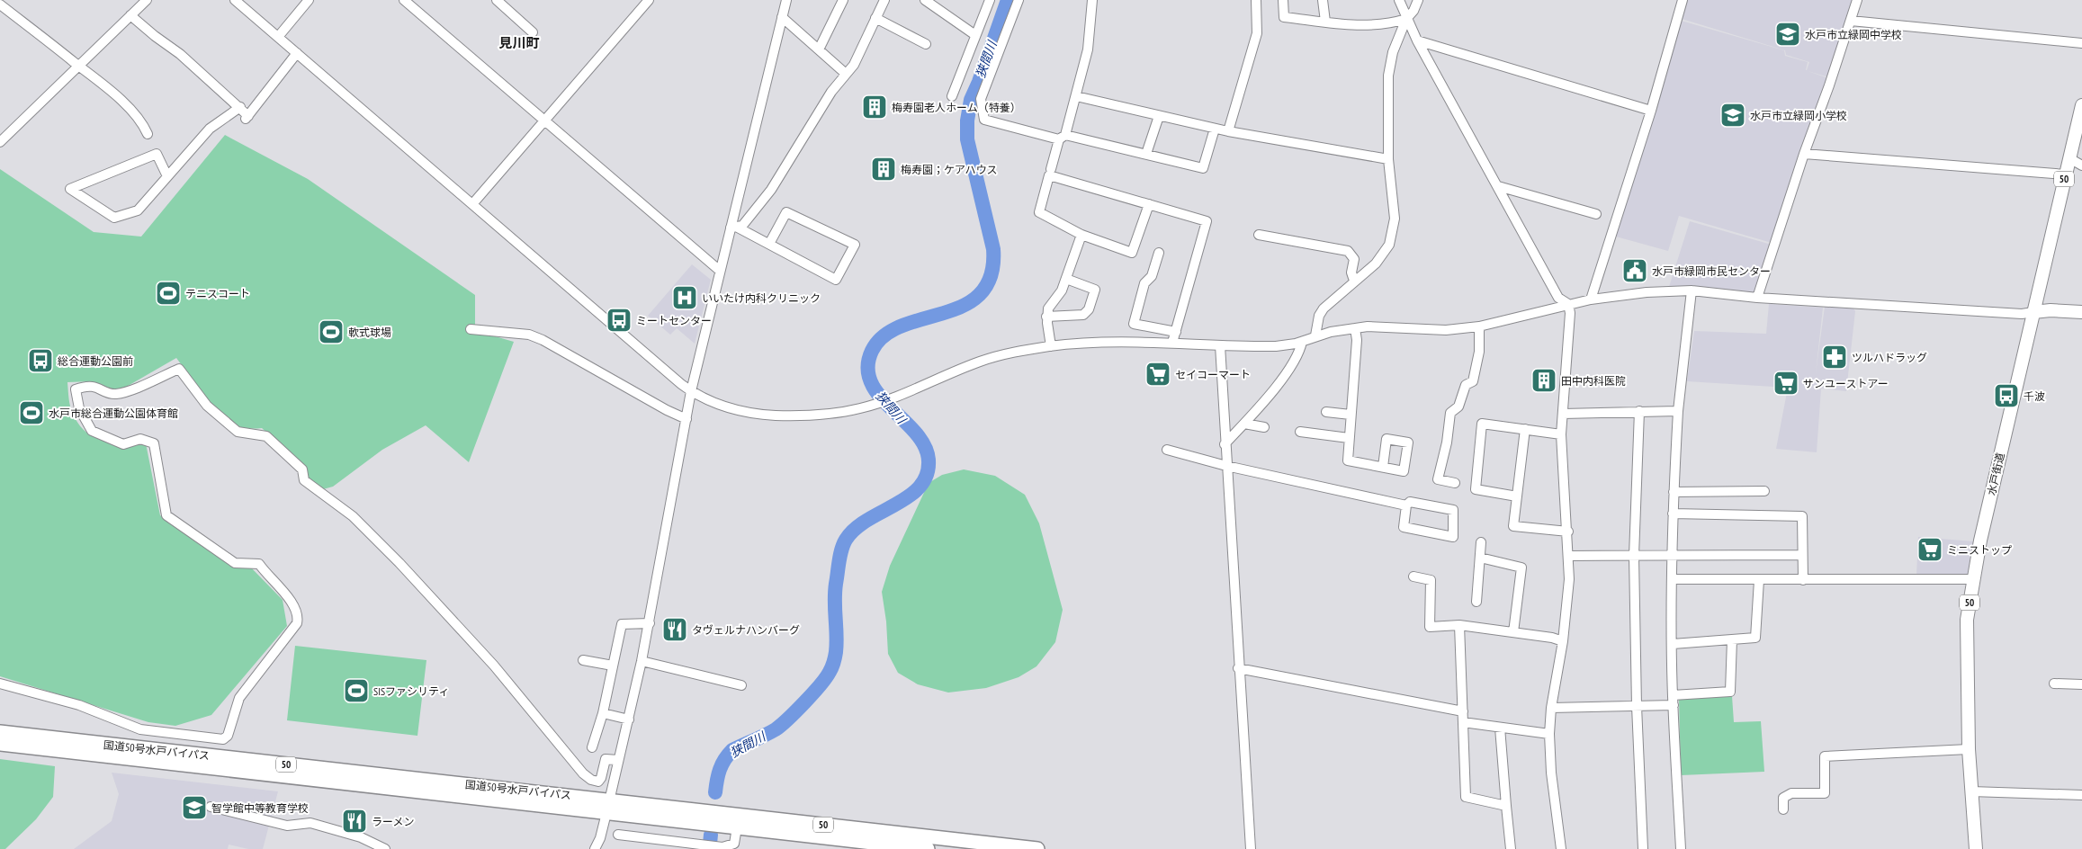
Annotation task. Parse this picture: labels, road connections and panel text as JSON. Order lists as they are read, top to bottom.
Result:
{
  "streets": {
    "highway": ["50", "国道50号水戸バイパス"],
    "main road": ["水戸街道"]
  },
  "districts": ["見川町"],
  "water": ["狭間川"],
  "places": {
    "school or university": ["水戸市立緑岡中学校", "水戸市立緑岡小学校", "智学館中等教育学校"],
    "building": ["梅寿園老人ホーム（特養）", "梅寿園；ケアハウス", "田中内科医院"],
    "public building": ["水戸市緑岡市民センター"],
    "sports": [
      "テニスコート",
      "軟式球場",
      "水戸市総合運動公園体育館",
      "SISファシリティ"
    ],
    "hospital": ["いいたけ内科クリニック"],
    "bus stop": ["ミートセンター", "総合運動公園前", "千波"],
    "pharmacy": ["ツルハドラッグ"],
    "supermarket": ["セイコーマート", "サンユーストアー", "ミニストップ"],
    "restaurant": ["タヴェルナハンバーグ", "ラーメン"]
  }
}
